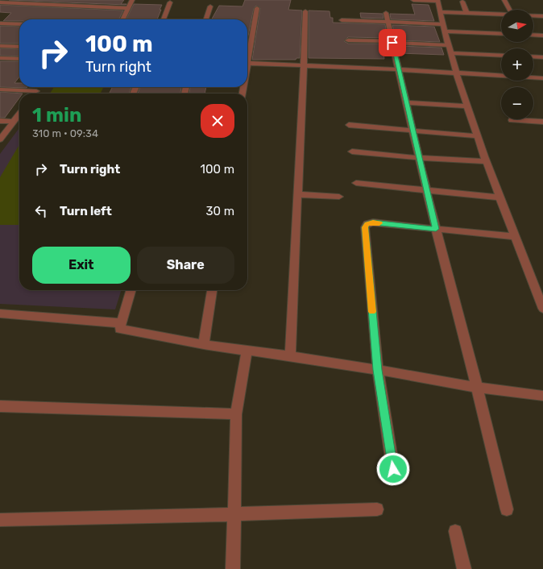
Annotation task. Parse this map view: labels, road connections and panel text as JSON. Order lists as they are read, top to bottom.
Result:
{
  "north": "right",
  "page": {
    "map_buttons": ["+", "−"],
    "turn": ["100 m", "Turn right"],
    "heading": ["1 min", "310 m · 09:34"],
    "list": [
      {
        "name": "Turn right",
        "value": "100 m"
      },
      {
        "name": "Turn left",
        "value": "30 m"
      }
    ],
    "buttons": ["Exit", "Share"]
  }
}
